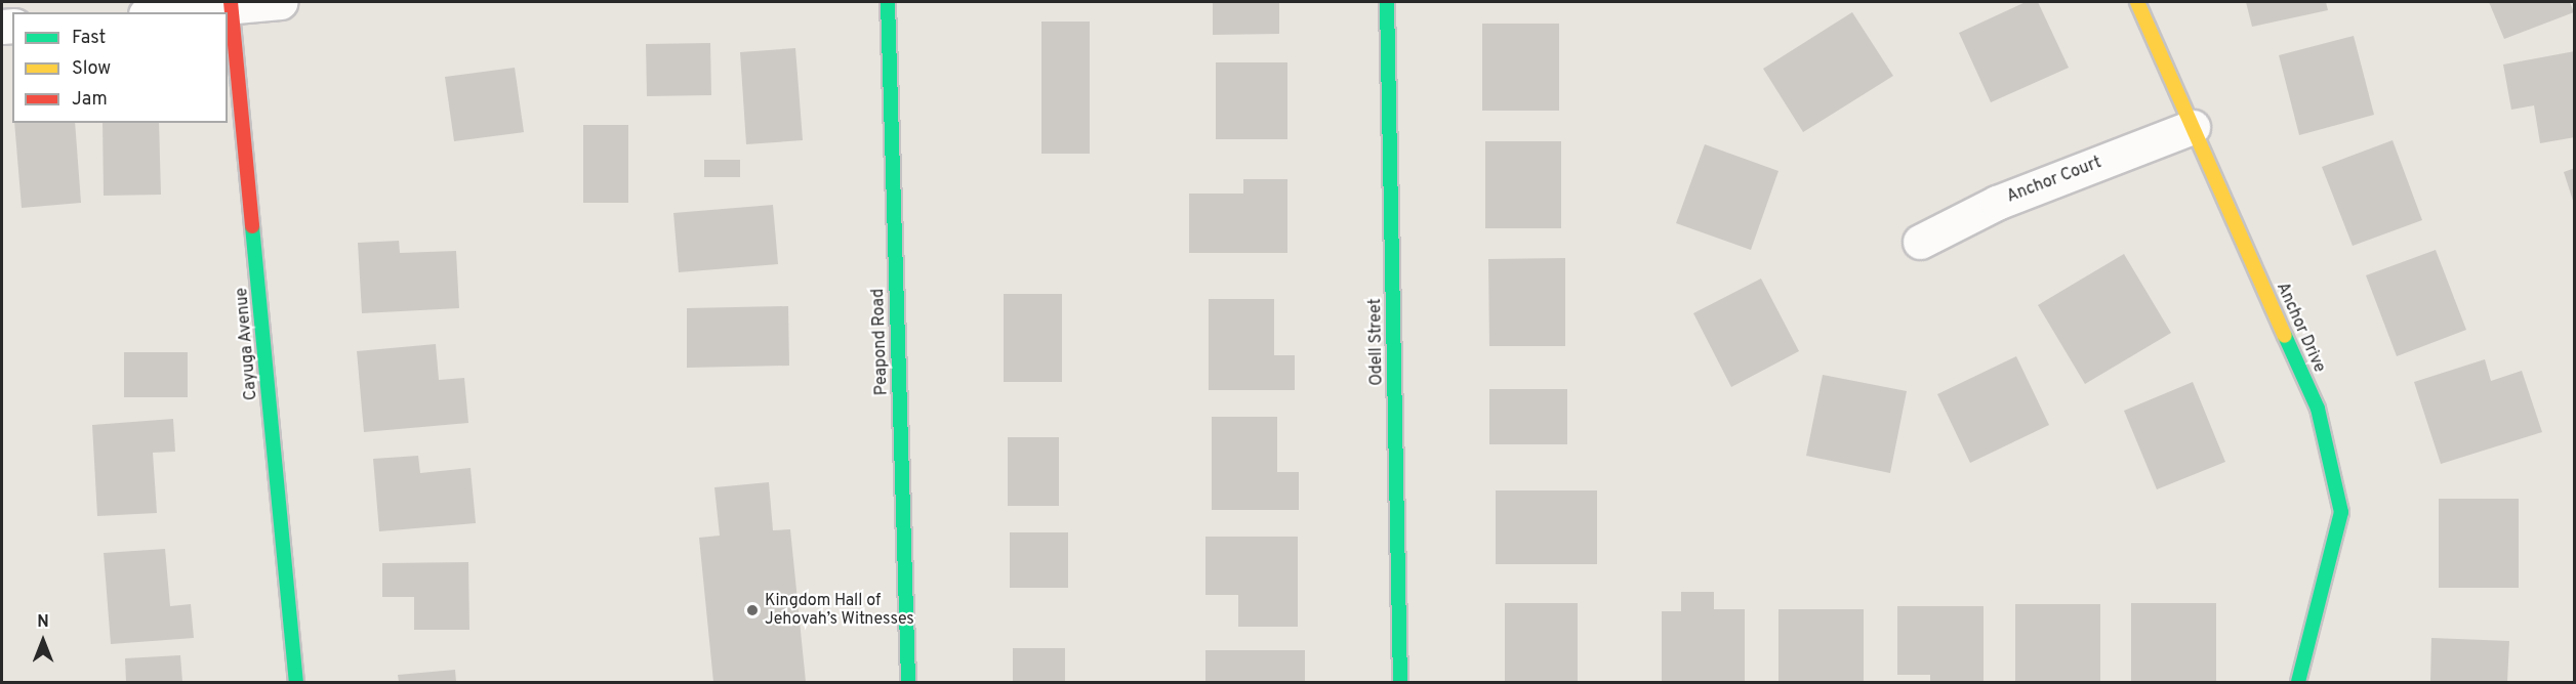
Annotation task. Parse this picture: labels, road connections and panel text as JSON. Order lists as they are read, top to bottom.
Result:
{
  "streets": {
    "street": [
      "Anchor Court",
      "Anchor Drive",
      "Peapond Road",
      "Odell Street",
      "Cayuga Avenue"
    ]
  },
  "crossings": [
    ["Anchor Court", "Anchor Drive"]
  ],
  "places": ["Kingdom Hall of Jehovah’s Witnesses"],
  "legend": ["Fast", "Slow", "Jam"],
  "north": "top"
}
